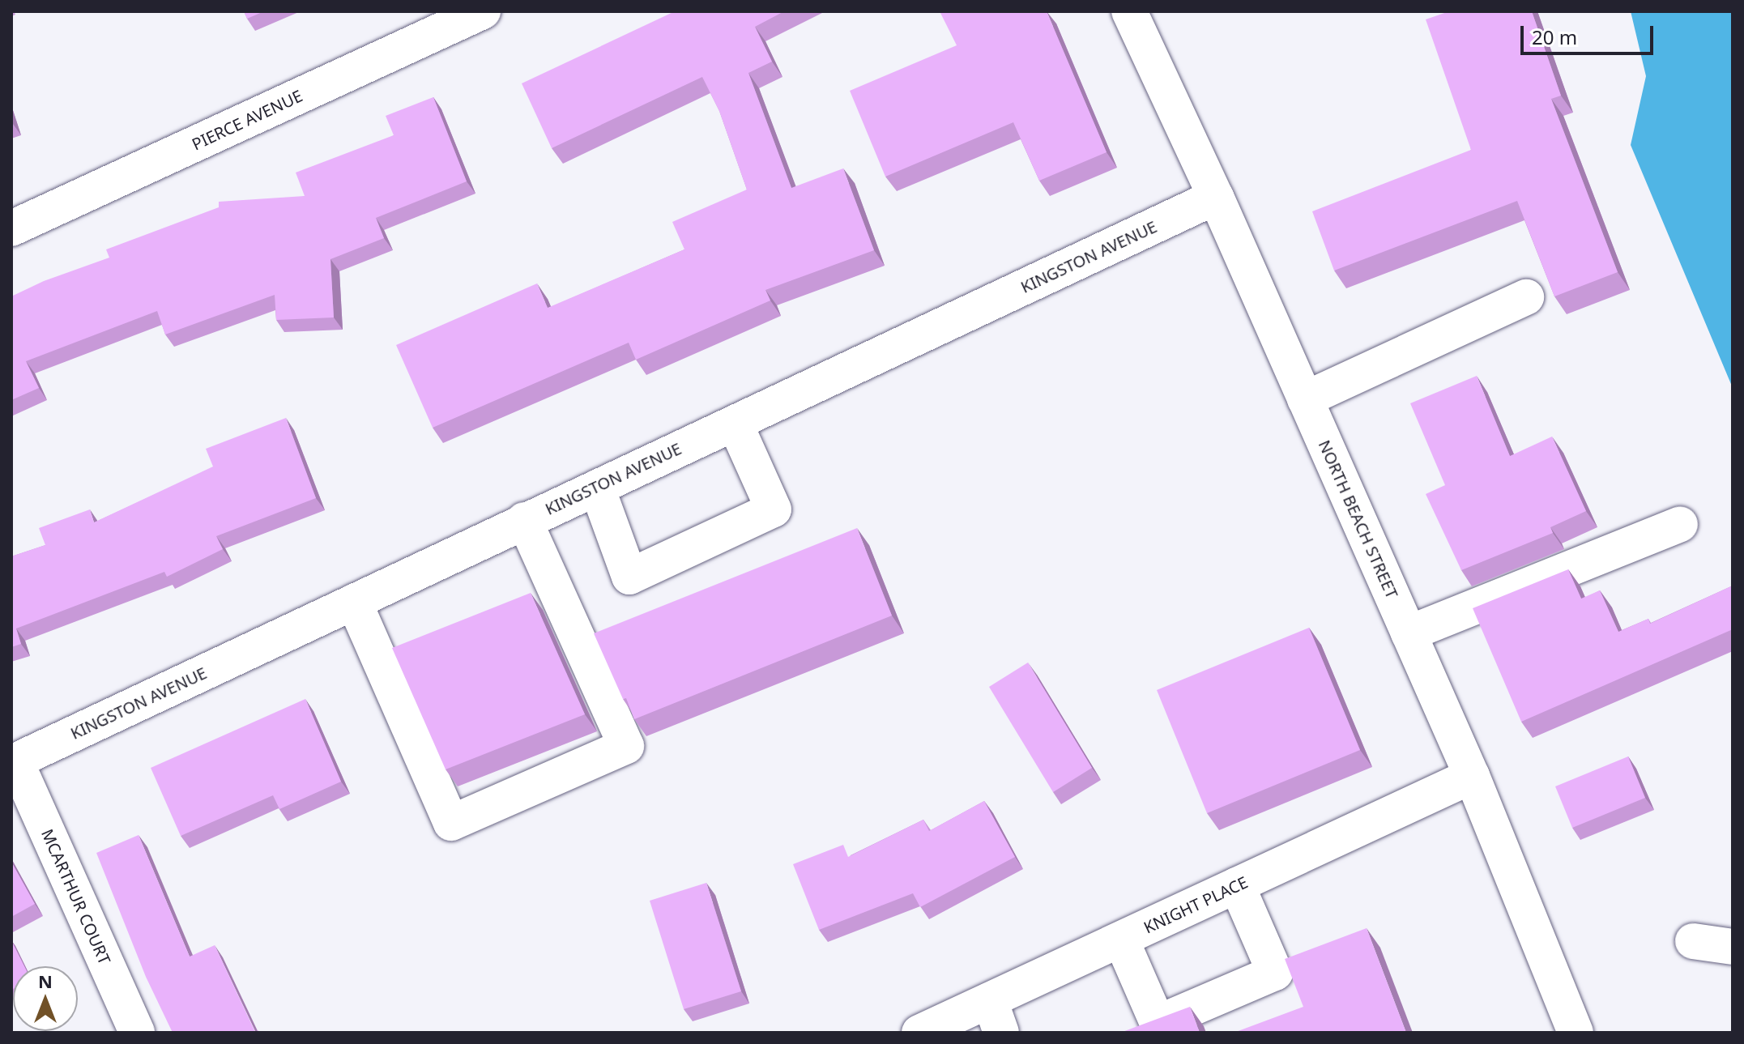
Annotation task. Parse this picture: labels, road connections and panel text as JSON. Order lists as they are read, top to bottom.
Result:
{
  "streets": {
    "street": [
      "PIERCE AVENUE",
      "KINGSTON AVENUE",
      "NORTH BEACH STREET",
      "MCARTHUR COURT",
      "KNIGHT PLACE"
    ]
  },
  "crossings": [
    ["KINGSTON AVENUE", "NORTH BEACH STREET"],
    ["KINGSTON AVENUE", "MCARTHUR COURT"],
    ["NORTH BEACH STREET", "KNIGHT PLACE"]
  ],
  "scale_bar": "20 m",
  "north": "top"
}
